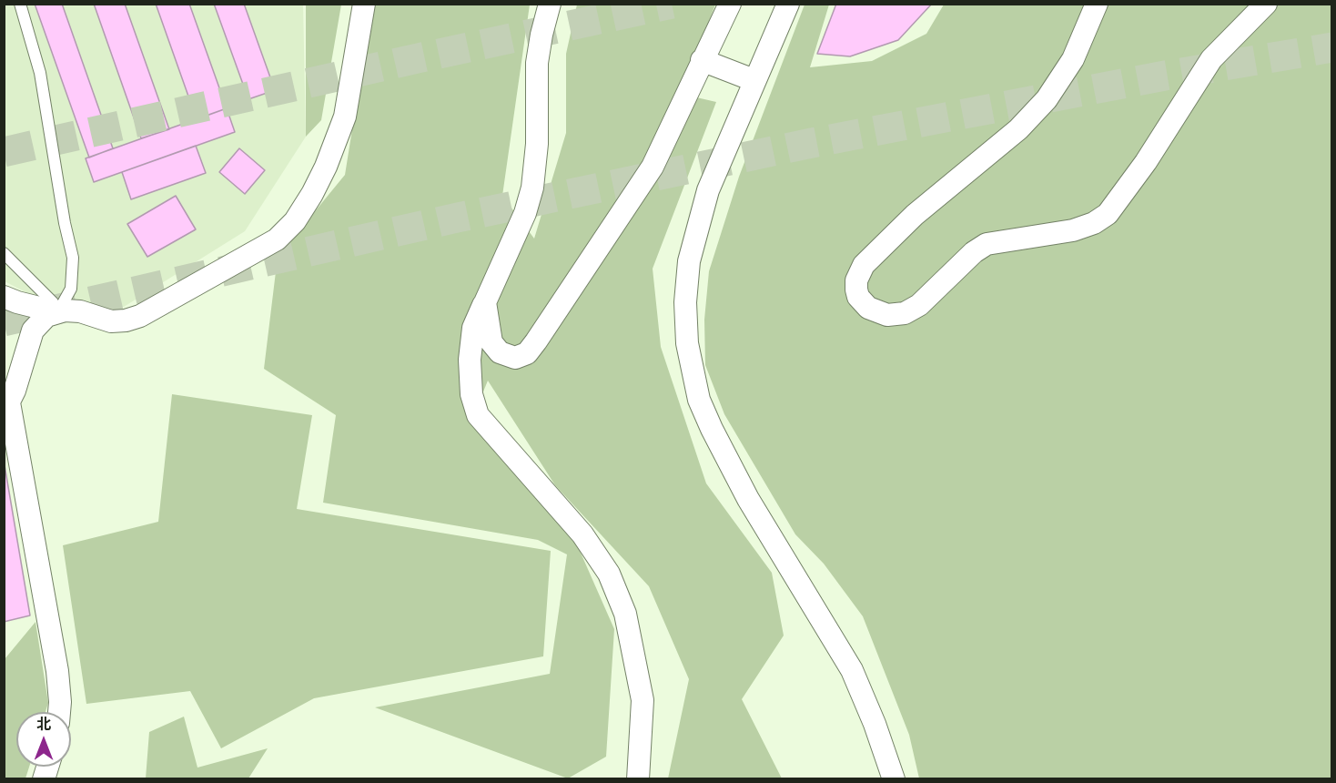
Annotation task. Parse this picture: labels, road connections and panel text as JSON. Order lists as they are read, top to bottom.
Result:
{
  "north": "top"
}
